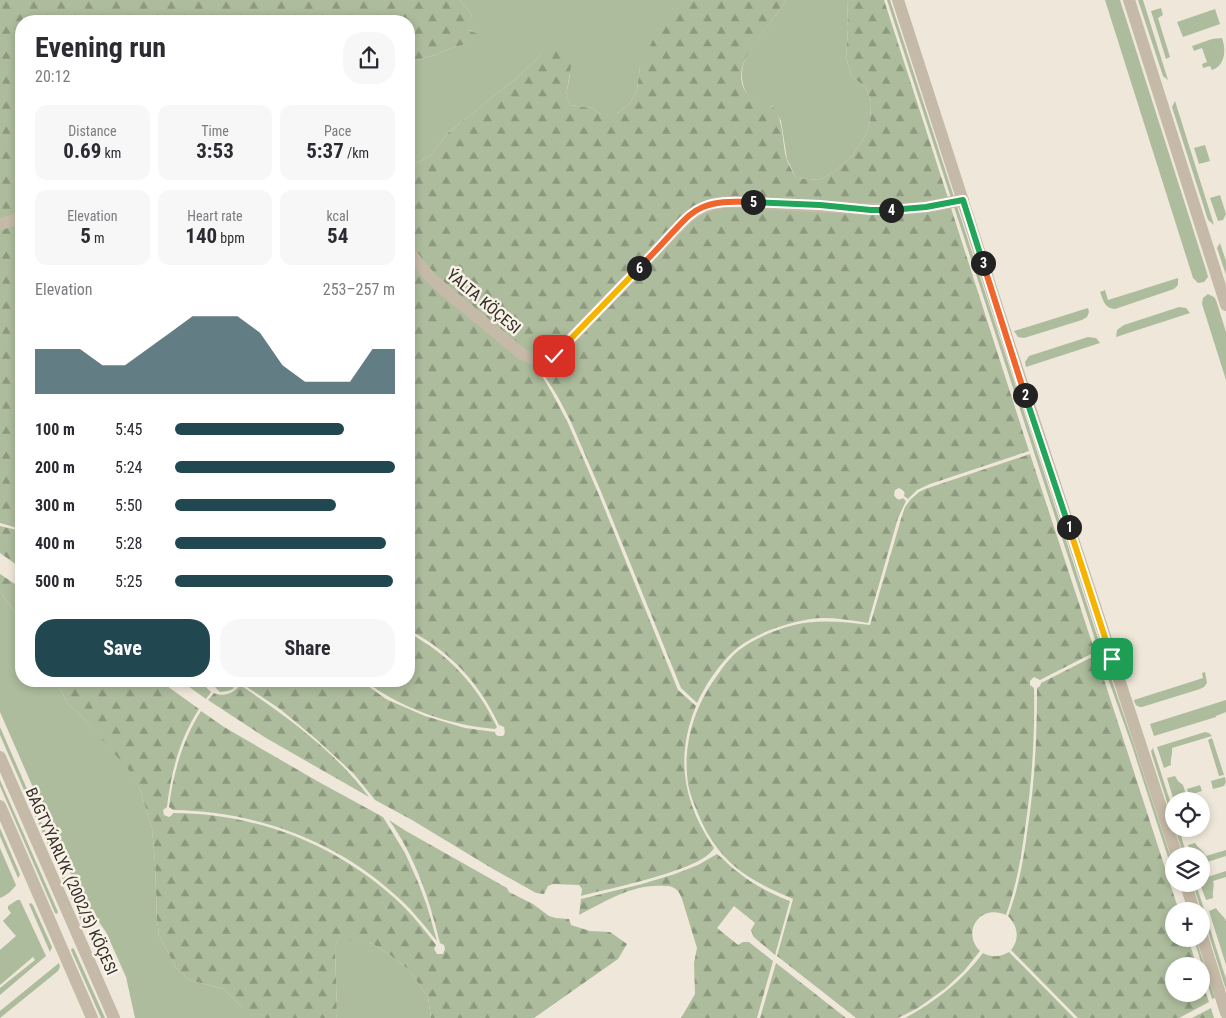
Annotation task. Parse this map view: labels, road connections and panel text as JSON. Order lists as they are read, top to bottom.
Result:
{
  "streets": {
    "street": ["ÝALTA KÖÇESI", "BAGTYÝARLYK (2002/5) KÖÇESI"]
  },
  "page": {
    "heading": ["Evening run", "20:12"],
    "stats": [
      ["Distance", "0.69 km"],
      ["Time", "3:53"],
      ["Pace", "5:37 /km"],
      ["Elevation", "5 m"],
      ["Heart rate", "140 bpm"],
      ["kcal", "54"]
    ],
    "pins": [
      "5",
      "4",
      "3",
      "6",
      "2",
      "1"
    ],
    "chart": ["Elevation", "253–257 m"],
    "list": [
      {
        "name": "100 m",
        "note": "5:45"
      },
      {
        "name": "200 m",
        "note": "5:24"
      },
      {
        "name": "300 m",
        "note": "5:50"
      },
      {
        "name": "400 m",
        "note": "5:28"
      },
      {
        "name": "500 m",
        "note": "5:25"
      }
    ],
    "buttons": ["Save", "Share"],
    "map_buttons": ["+", "−"]
  }
}
